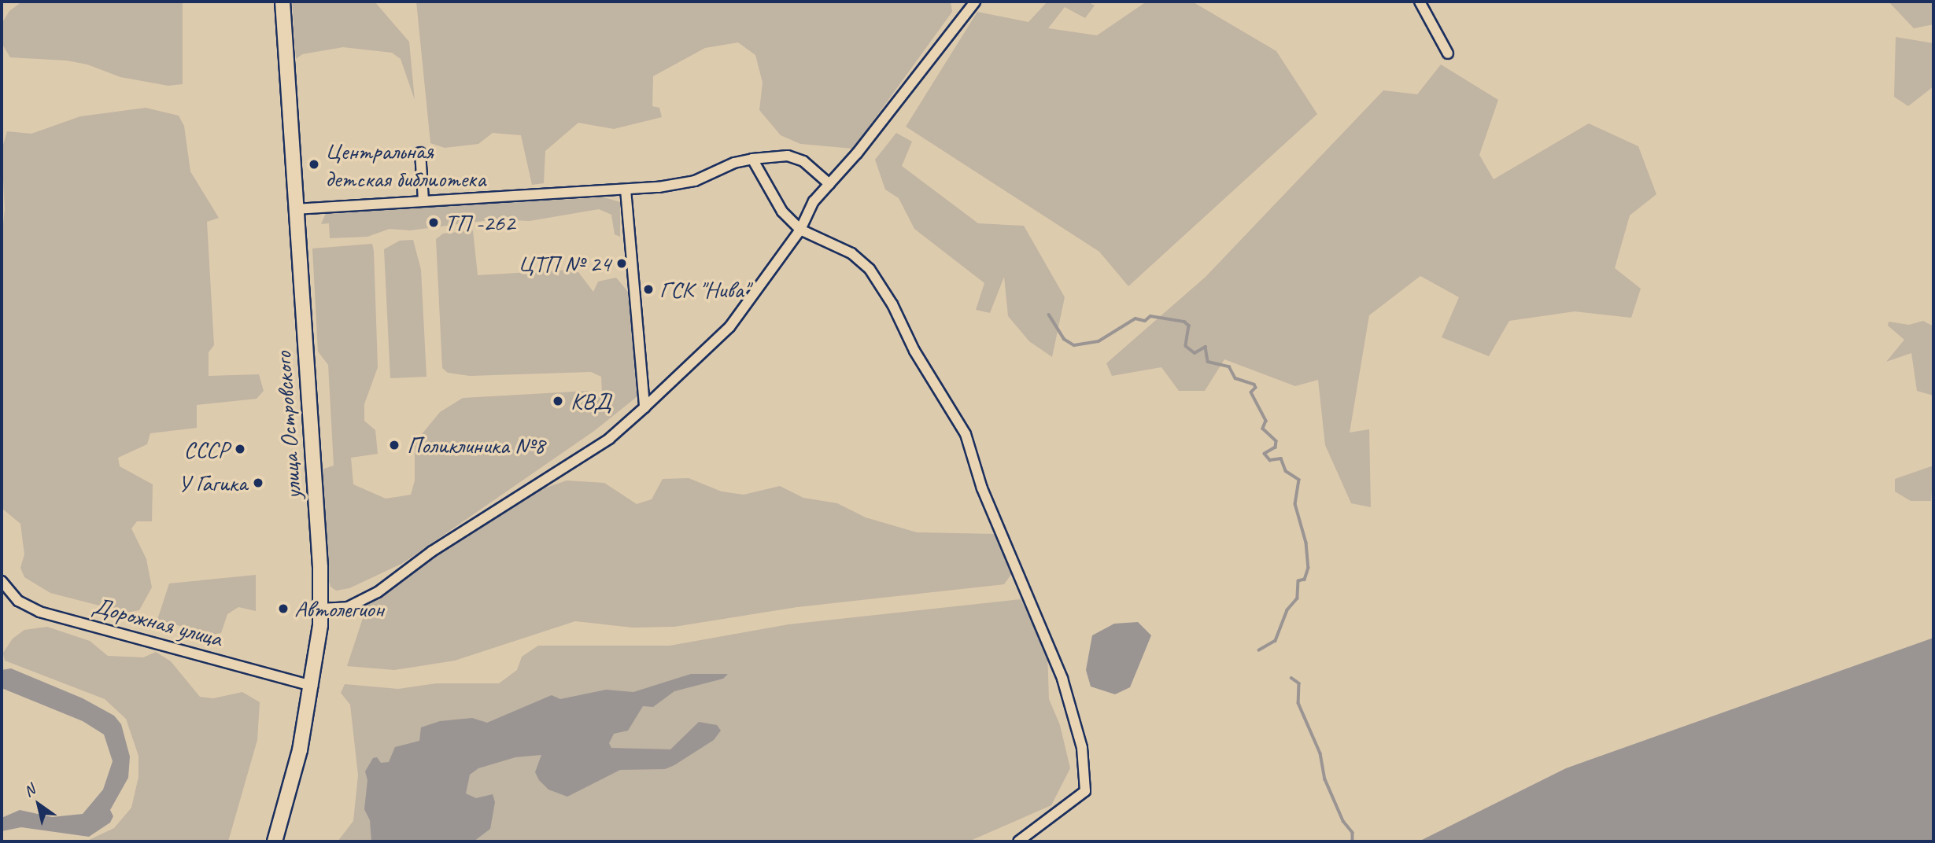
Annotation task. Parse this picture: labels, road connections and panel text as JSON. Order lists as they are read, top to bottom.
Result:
{
  "streets": {
    "main road": ["улица Островского"],
    "street": ["Дорожная улица"]
  },
  "crossings": [
    ["улица Островского", "Дорожная улица"]
  ],
  "places": [
    "Центральная детская библиотека",
    "ТП -262",
    "ЦТП № 24",
    "ГСК \"Нива\"",
    "КВД",
    "Поликлиника №8",
    "СССР",
    "У Гагика",
    "Автолегион"
  ],
  "north": "top left"
}
